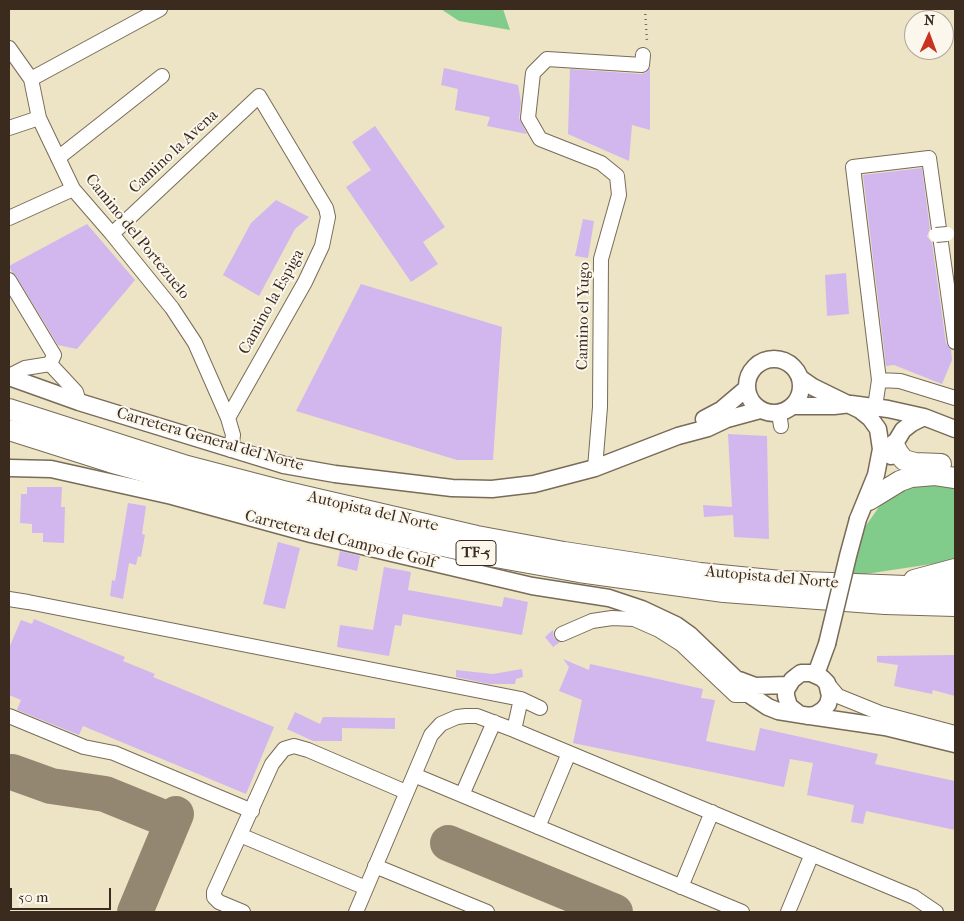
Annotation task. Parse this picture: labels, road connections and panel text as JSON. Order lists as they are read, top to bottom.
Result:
{
  "streets": {
    "highway": ["Autopista del Norte", "TF-5"],
    "main road": ["Carretera General del Norte", "Carretera del Campo de Golf"],
    "street": [
      "Camino la Avena",
      "Camino del Portezuelo",
      "Camino la Espiga",
      "Camino el Yugo"
    ]
  },
  "crossings": [
    ["Camino la Avena", "Camino del Portezuelo"],
    ["Camino la Avena", "Camino la Espiga"],
    ["Camino del Portezuelo", "Camino la Espiga"],
    ["Camino del Portezuelo", "Carretera General del Norte"],
    ["Camino el Yugo", "Carretera General del Norte"]
  ],
  "scale_bar": "50 m",
  "north": "top"
}
